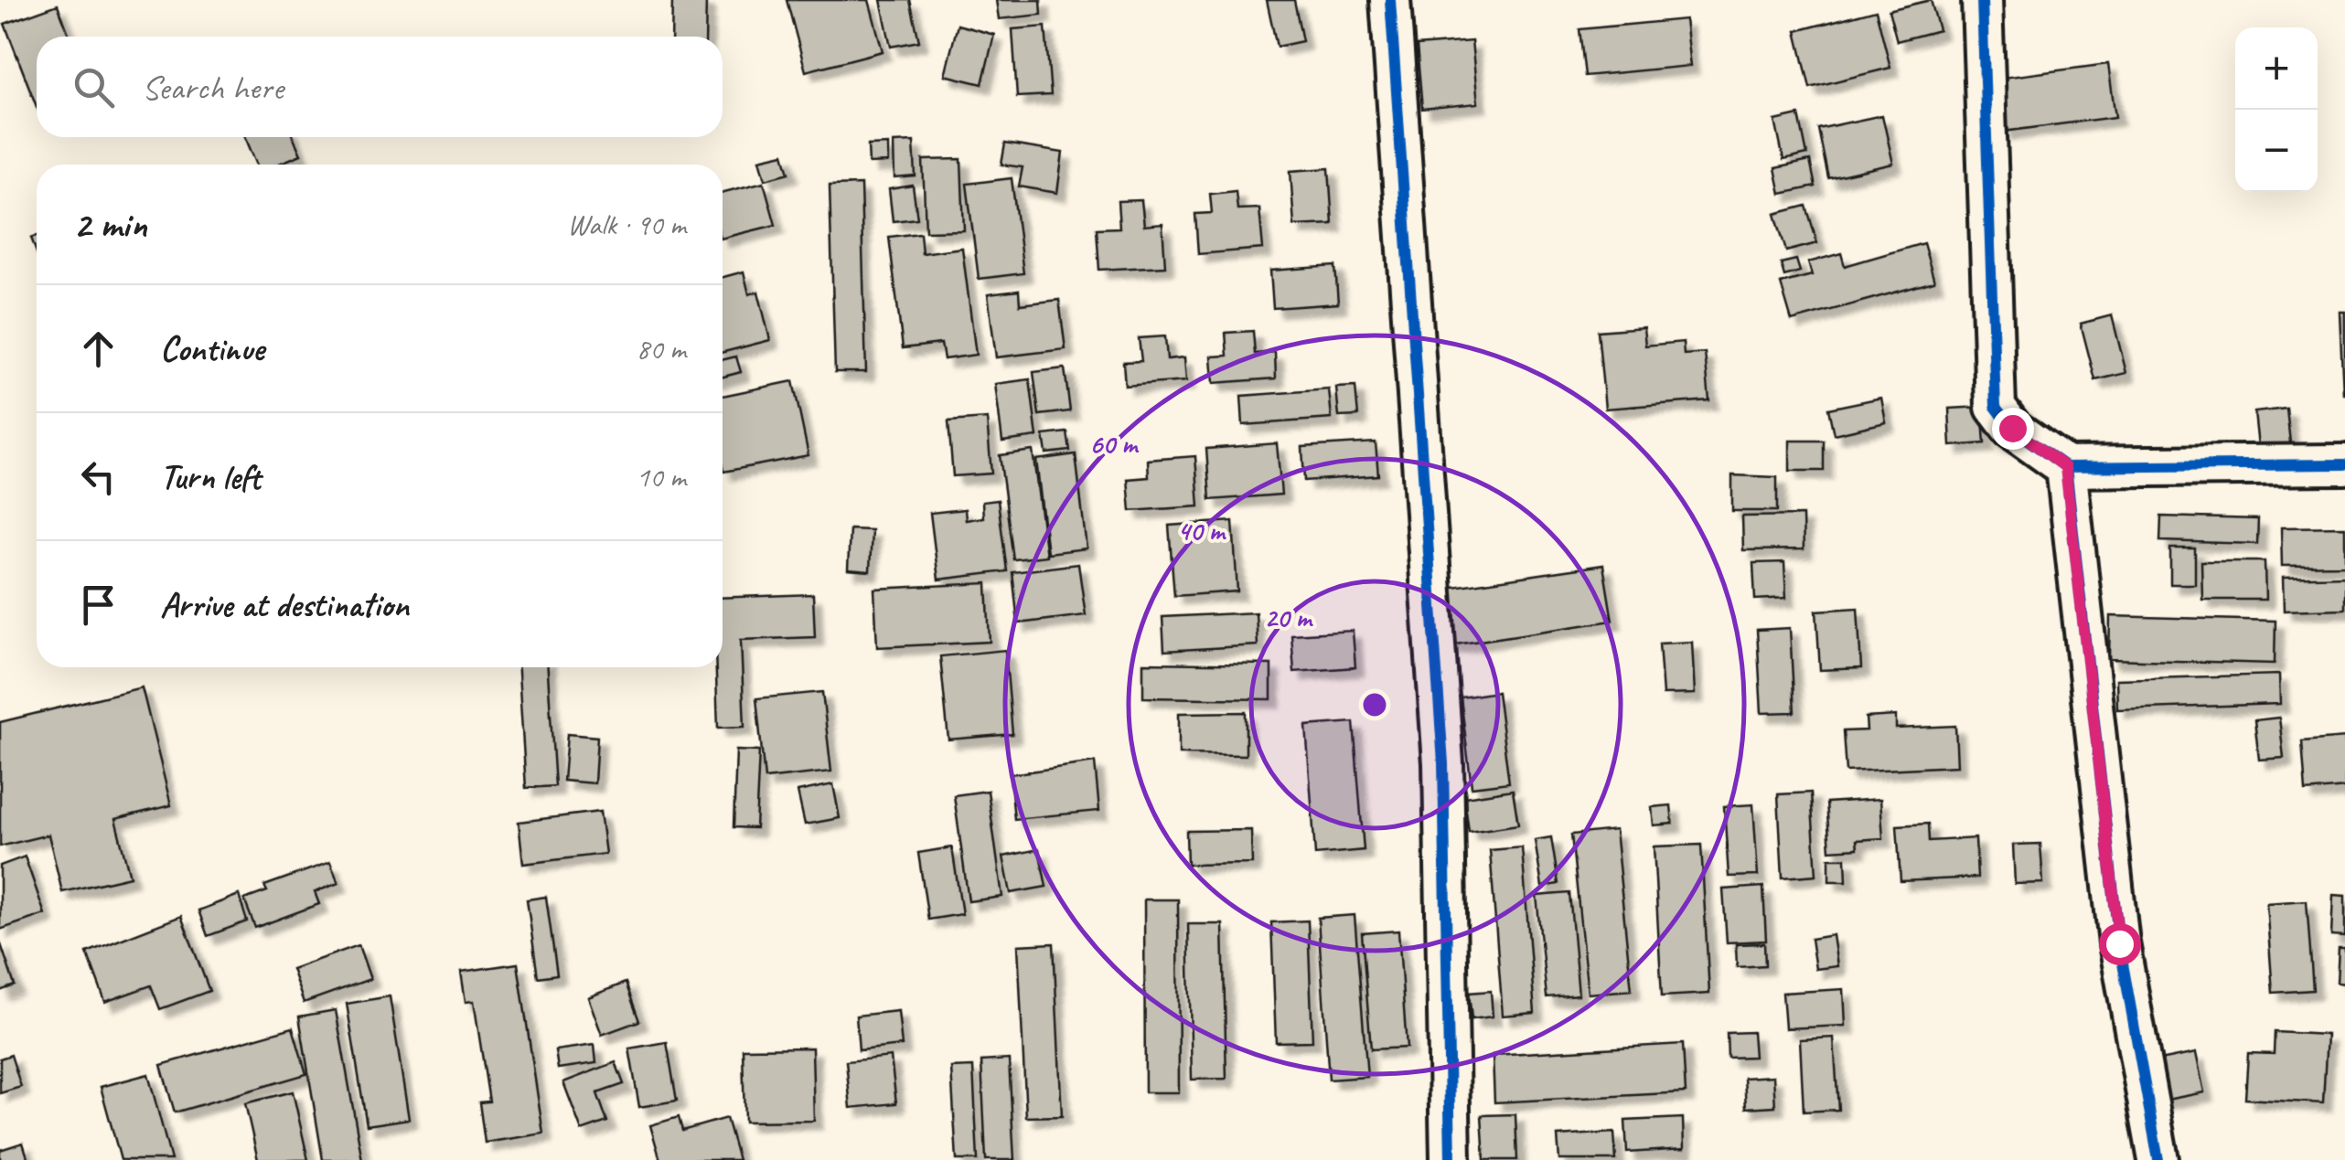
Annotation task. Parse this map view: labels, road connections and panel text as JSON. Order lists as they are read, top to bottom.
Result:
{
  "page": {
    "map_buttons": ["+", "−"],
    "search": "Search here",
    "heading": ["2 min", "Walk · 90 m"],
    "list": [
      ["Continue", "80 m"],
      ["Turn left", "10 m"],
      "Arrive at destination"
    ]
  },
  "rings": ["60 m", "40 m", "20 m"]
}
